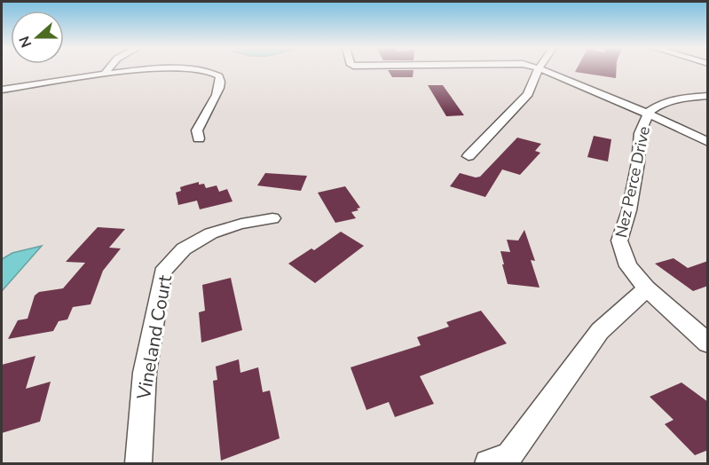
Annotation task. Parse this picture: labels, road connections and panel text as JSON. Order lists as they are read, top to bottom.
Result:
{
  "streets": {
    "street": ["Nez Perce Drive", "Vineland Court"]
  },
  "north": "left"
}
